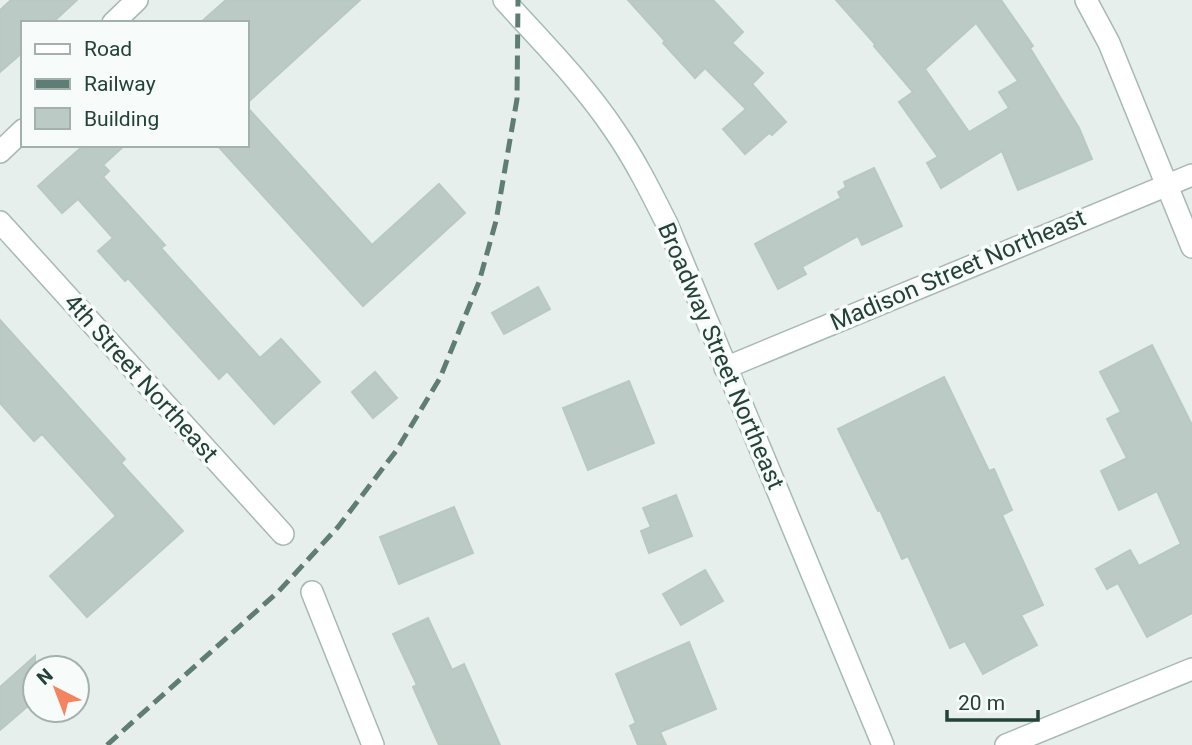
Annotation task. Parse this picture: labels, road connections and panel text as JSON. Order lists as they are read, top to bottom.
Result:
{
  "streets": {
    "street": ["Madison Street Northeast", "Broadway Street Northeast", "4th Street Northeast"]
  },
  "crossings": [
    ["Madison Street Northeast", "Broadway Street Northeast"]
  ],
  "legend": ["Road", "Railway", "Building"],
  "scale_bar": "20 m",
  "north": "top left"
}
